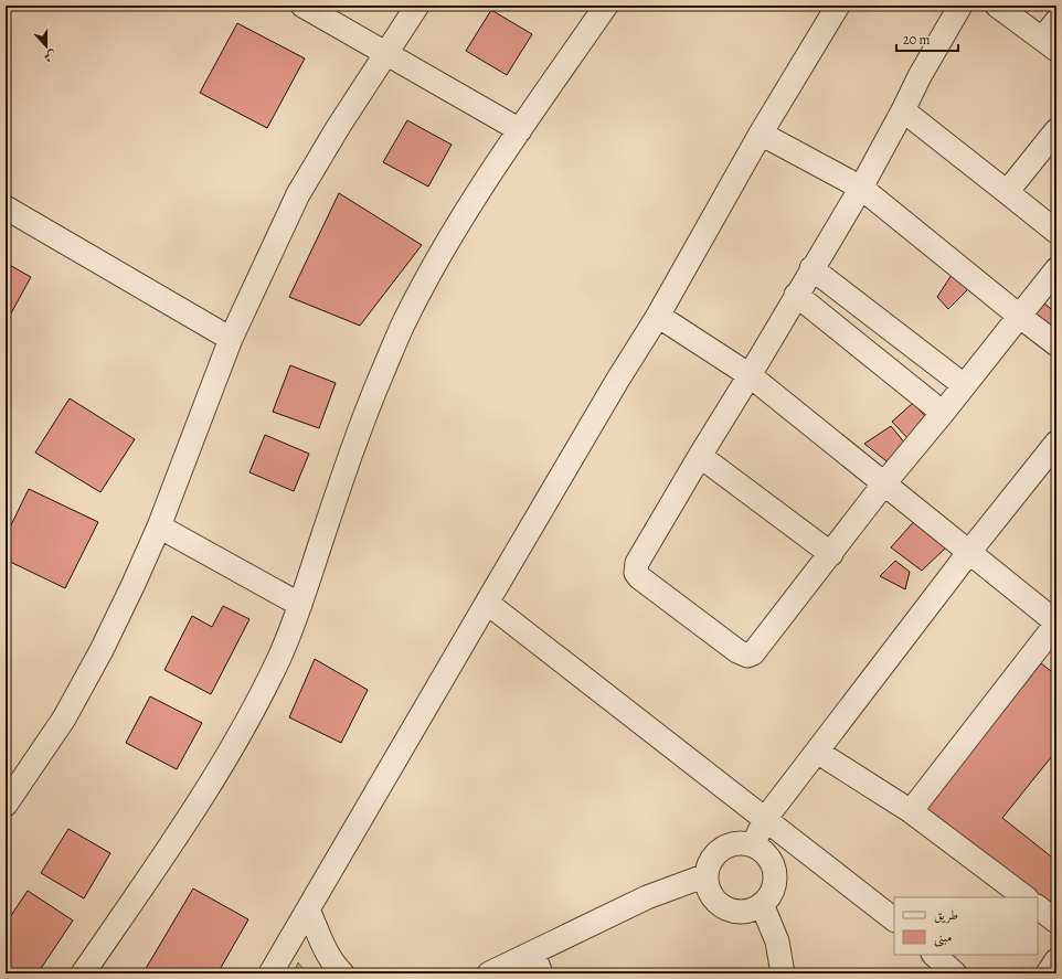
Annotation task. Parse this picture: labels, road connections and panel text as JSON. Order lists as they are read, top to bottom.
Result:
{
  "legend": ["طريق", "مبنى"],
  "scale_bar": "20 m",
  "north": "bottom"
}
